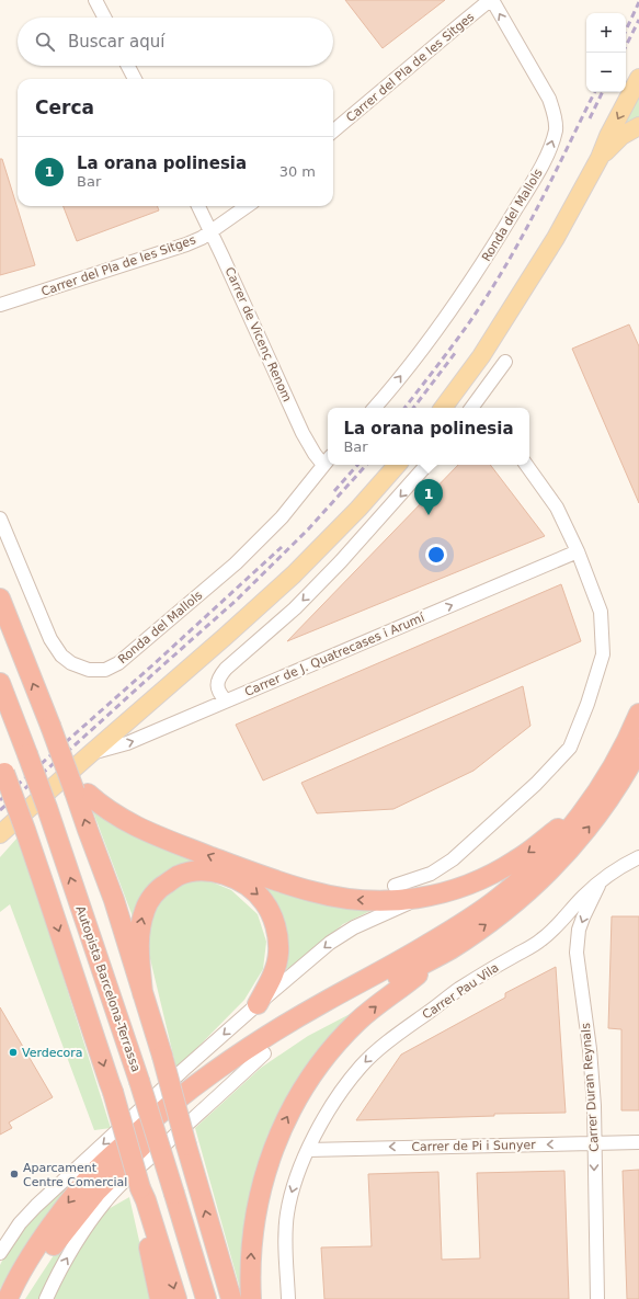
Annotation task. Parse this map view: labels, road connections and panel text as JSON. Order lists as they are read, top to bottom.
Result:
{
  "streets": {
    "highway": ["Autopista Barcelona-Terrassa"],
    "street": [
      "Carrer del Pla de les Sitges",
      "Ronda del Mallols",
      "Carrer de Vicenç Renom",
      "Carrer de J. Quatrecases i Arumí",
      "Carrer Pau Vila",
      "Carrer Duran Reynals",
      "Carrer de Pi i Sunyer"
    ]
  },
  "crossings": [
    ["Carrer del Pla de les Sitges", "Ronda del Mallols"],
    ["Carrer del Pla de les Sitges", "Carrer de Vicenç Renom"],
    ["Ronda del Mallols", "Carrer de Vicenç Renom"],
    ["Carrer Pau Vila", "Carrer Duran Reynals"],
    ["Carrer Pau Vila", "Carrer de Pi i Sunyer"],
    ["Carrer Duran Reynals", "Carrer de Pi i Sunyer"]
  ],
  "one_way": [
    "Ronda del Mallols",
    "Carrer de J. Quatrecases i Arumí",
    "Carrer Duran Reynals",
    "Carrer de Pi i Sunyer"
  ],
  "places": ["Verdecora", "Aparcament Centre Comercial"],
  "page": {
    "map_buttons": ["+", "−"],
    "search": "Buscar aquí",
    "heading": "Cerca",
    "list": [
      {
        "mark": "1",
        "name": "La orana polinesia",
        "note": "Bar",
        "value": "30 m"
      }
    ],
    "popup": ["La orana polinesia", "Bar"],
    "pins": "1"
  }
}
